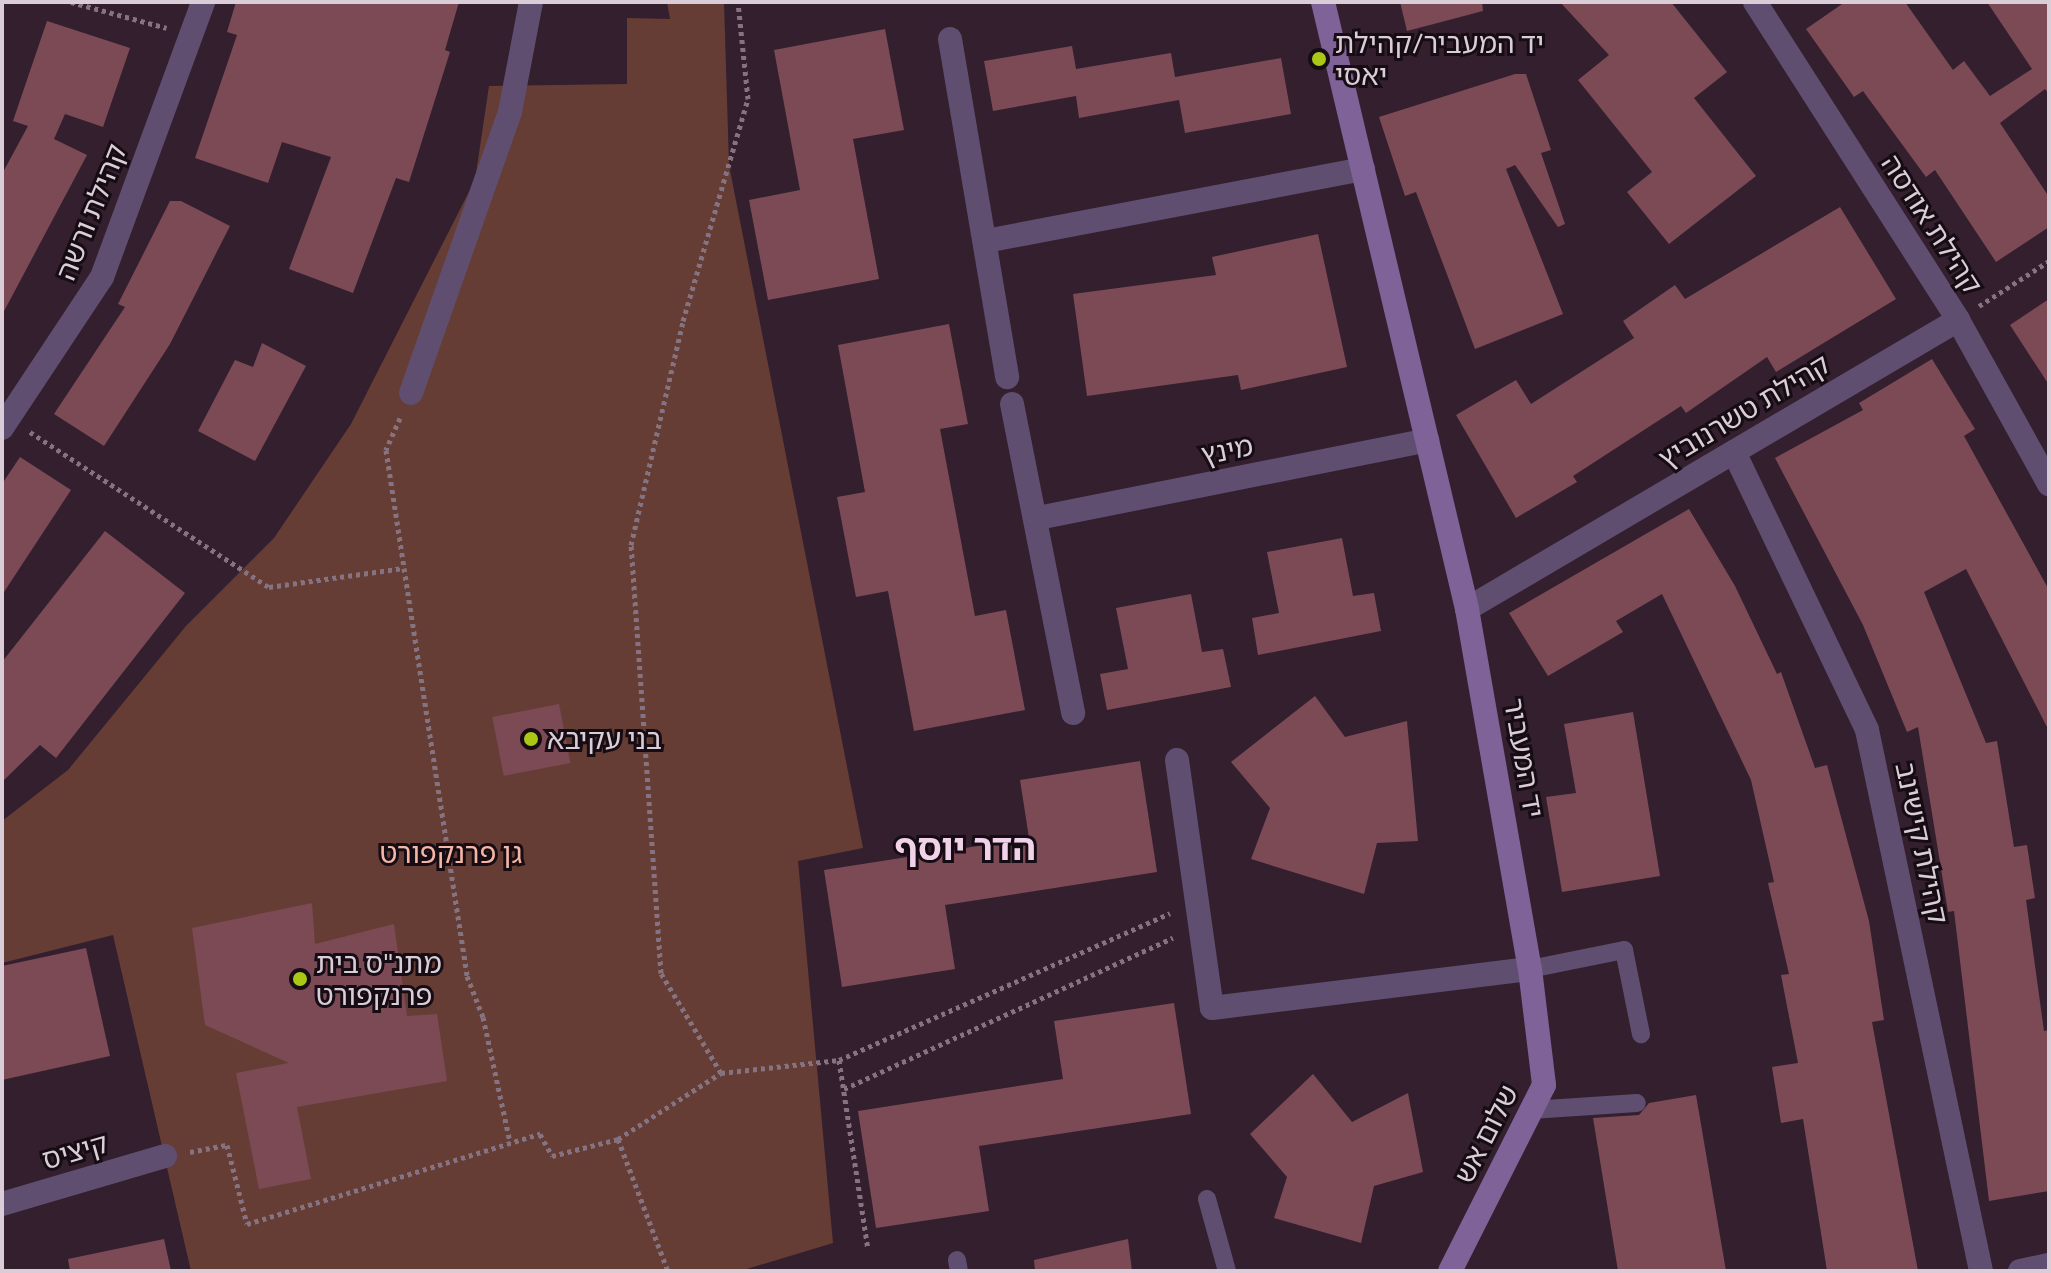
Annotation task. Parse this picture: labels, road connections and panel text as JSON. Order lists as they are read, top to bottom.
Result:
{
  "streets": {
    "street": [
      "קהילת ורשה",
      "קהילת אודסה",
      "קהילת טשרנוביץ",
      "מינץ",
      "יד המעביר",
      "קהילת קישינב",
      "שלום אש",
      "קיציס"
    ]
  },
  "crossings": [
    ["קהילת אודסה", "קהילת טשרנוביץ"],
    ["קהילת טשרנוביץ", "יד המעביר"],
    ["קהילת טשרנוביץ", "קהילת קישינב"],
    ["מינץ", "יד המעביר"],
    ["יד המעביר", "שלום אש"]
  ],
  "districts": ["הדר יוסף"],
  "parks": ["גן פרנקפורט"],
  "places": ["יד המעביר/קהילת יאסי", "בני עקיבא", "מתנ\"ס בית פרנקפורט"]
}
